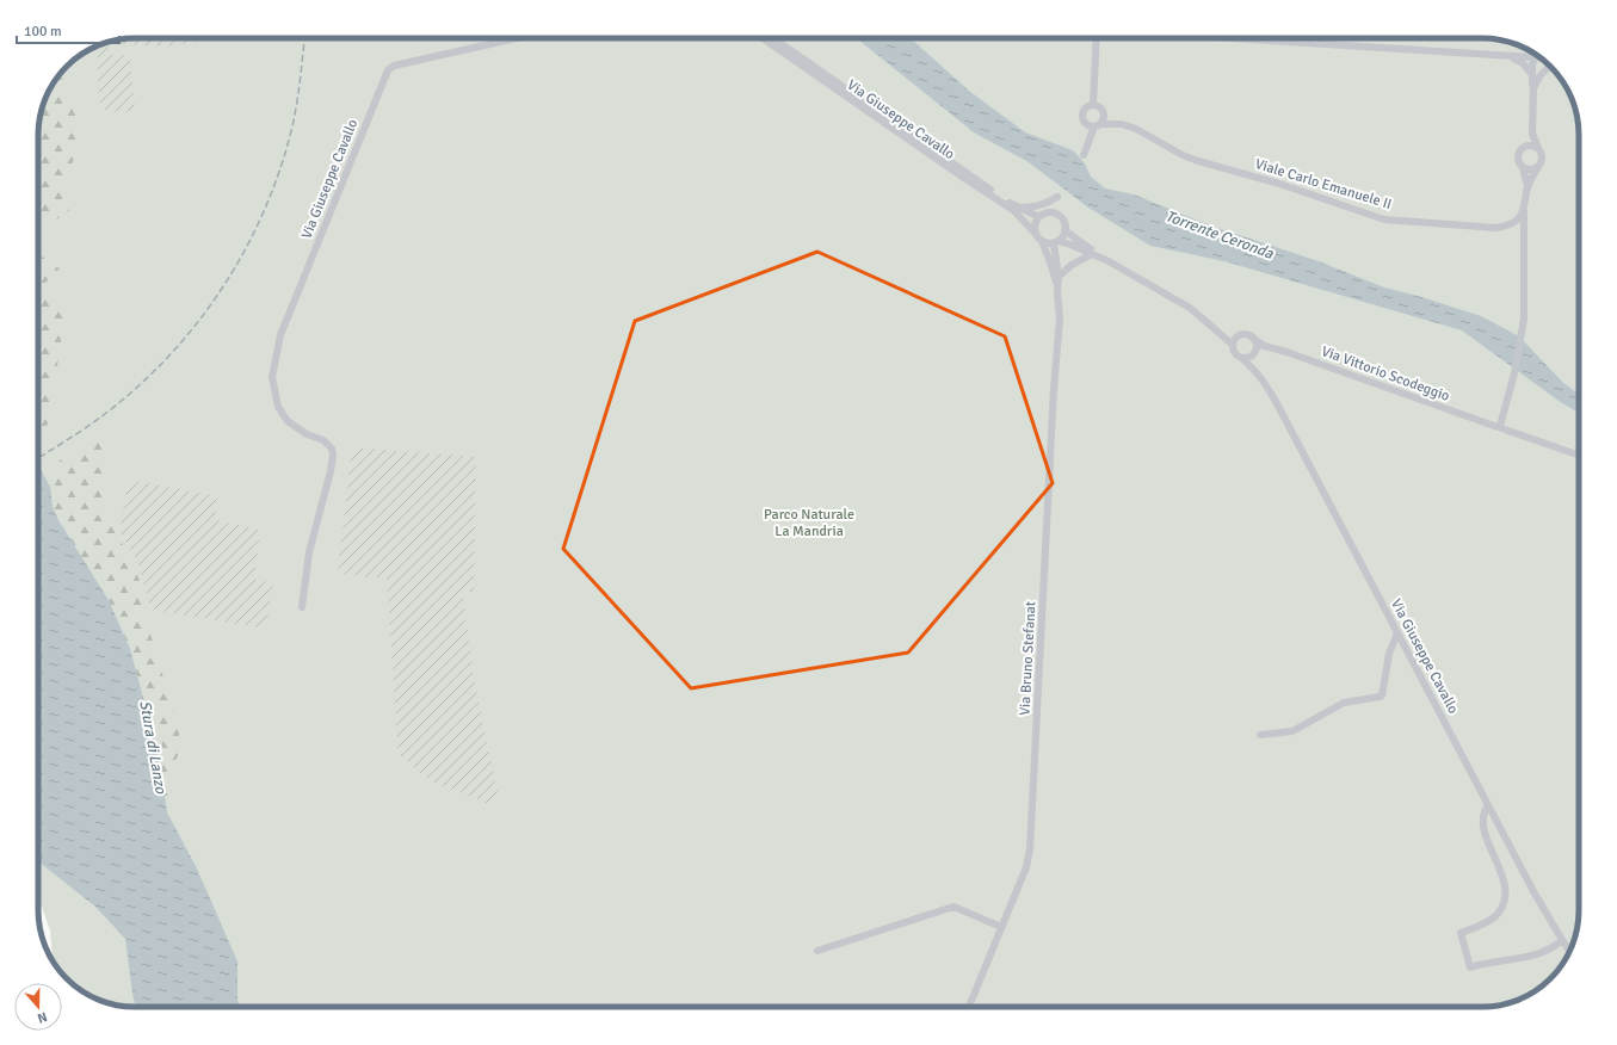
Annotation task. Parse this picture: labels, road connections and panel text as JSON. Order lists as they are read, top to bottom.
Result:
{
  "streets": {
    "street": [
      "Via Giuseppe Cavallo",
      "Viale Carlo Emanuele II",
      "Via Vittorio Scodeggio",
      "Via Bruno Stefanat"
    ]
  },
  "crossings": [
    ["Via Giuseppe Cavallo", "Via Vittorio Scodeggio"],
    ["Via Giuseppe Cavallo", "Via Bruno Stefanat"]
  ],
  "water": ["Torrente Ceronda", "Stura di Lanzo"],
  "parks": ["Parco Naturale La Mandria"],
  "scale_bar": "100 m",
  "north": "bottom"
}
